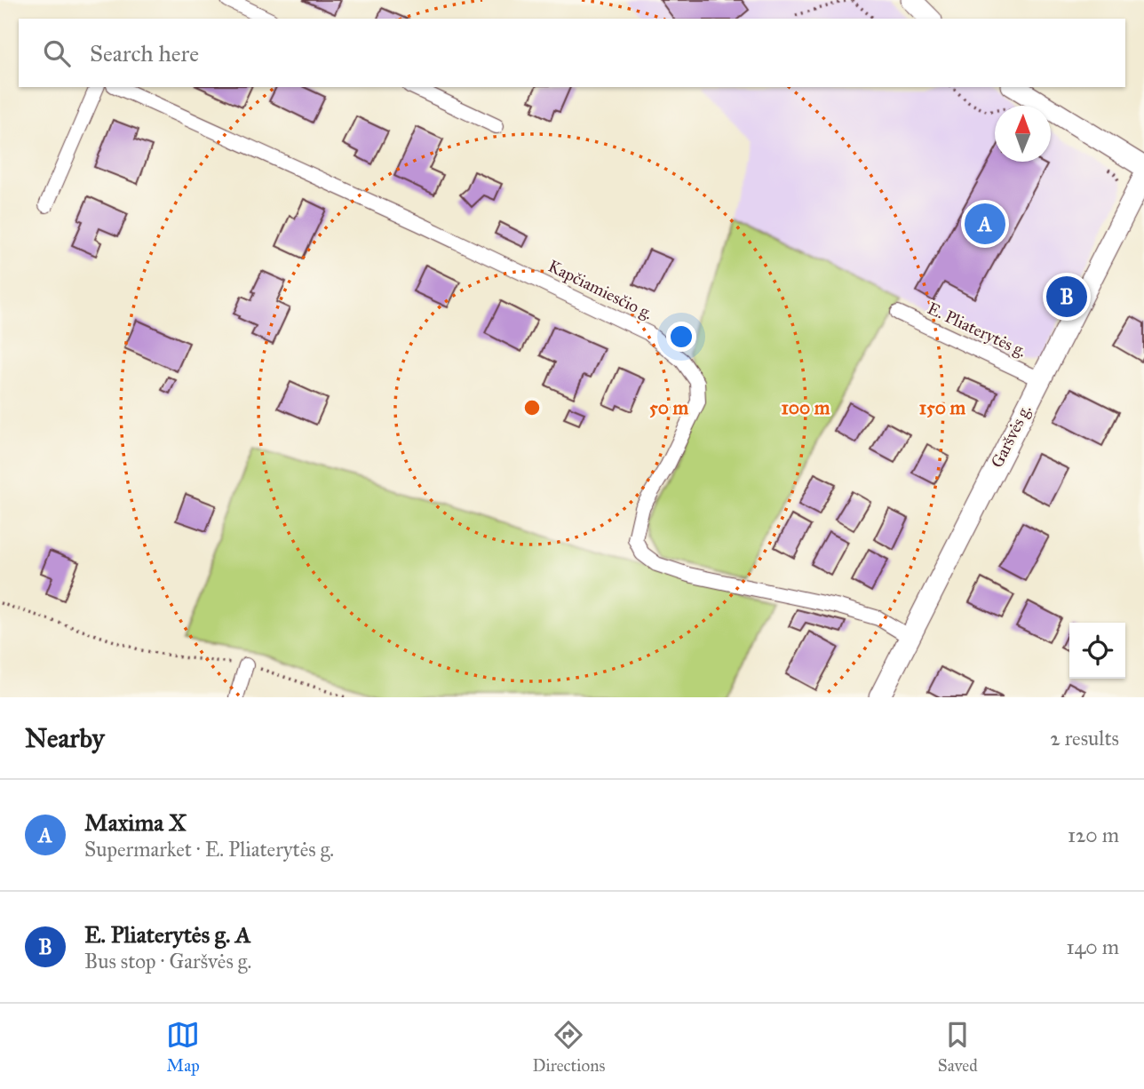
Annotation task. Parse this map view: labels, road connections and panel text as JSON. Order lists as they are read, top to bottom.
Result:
{
  "streets": {
    "main road": ["Garšvės g."],
    "street": ["Kapčiamiesčio g.", "E. Pliaterytės g."]
  },
  "crossings": [
    ["Kapčiamiesčio g.", "Garšvės g."],
    ["E. Pliaterytės g.", "Garšvės g."]
  ],
  "north": "top",
  "page": {
    "search": "Search here",
    "pins": ["A", "B"],
    "heading": ["Nearby", "2 results"],
    "list": [
      {
        "mark": "A",
        "name": "Maxima X",
        "note": "Supermarket · E. Pliaterytės g.",
        "value": "120 m"
      },
      {
        "mark": "B",
        "name": "E. Pliaterytės g. A",
        "note": "Bus stop · Garšvės g.",
        "value": "140 m"
      }
    ],
    "nav": ["Map", "Directions", "Saved"]
  },
  "rings": ["50 m", "100 m", "150 m"]
}
